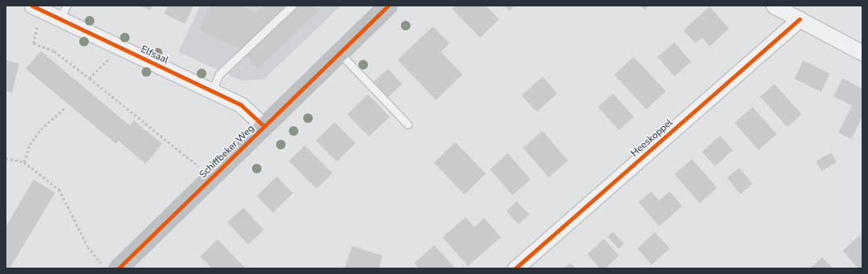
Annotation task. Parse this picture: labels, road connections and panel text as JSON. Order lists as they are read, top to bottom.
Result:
{
  "streets": {
    "main road": ["Schiffbeker Weg"],
    "street": ["Elfsaal", "Heeskoppel"]
  },
  "crossings": [
    ["Elfsaal", "Schiffbeker Weg"]
  ]
}
